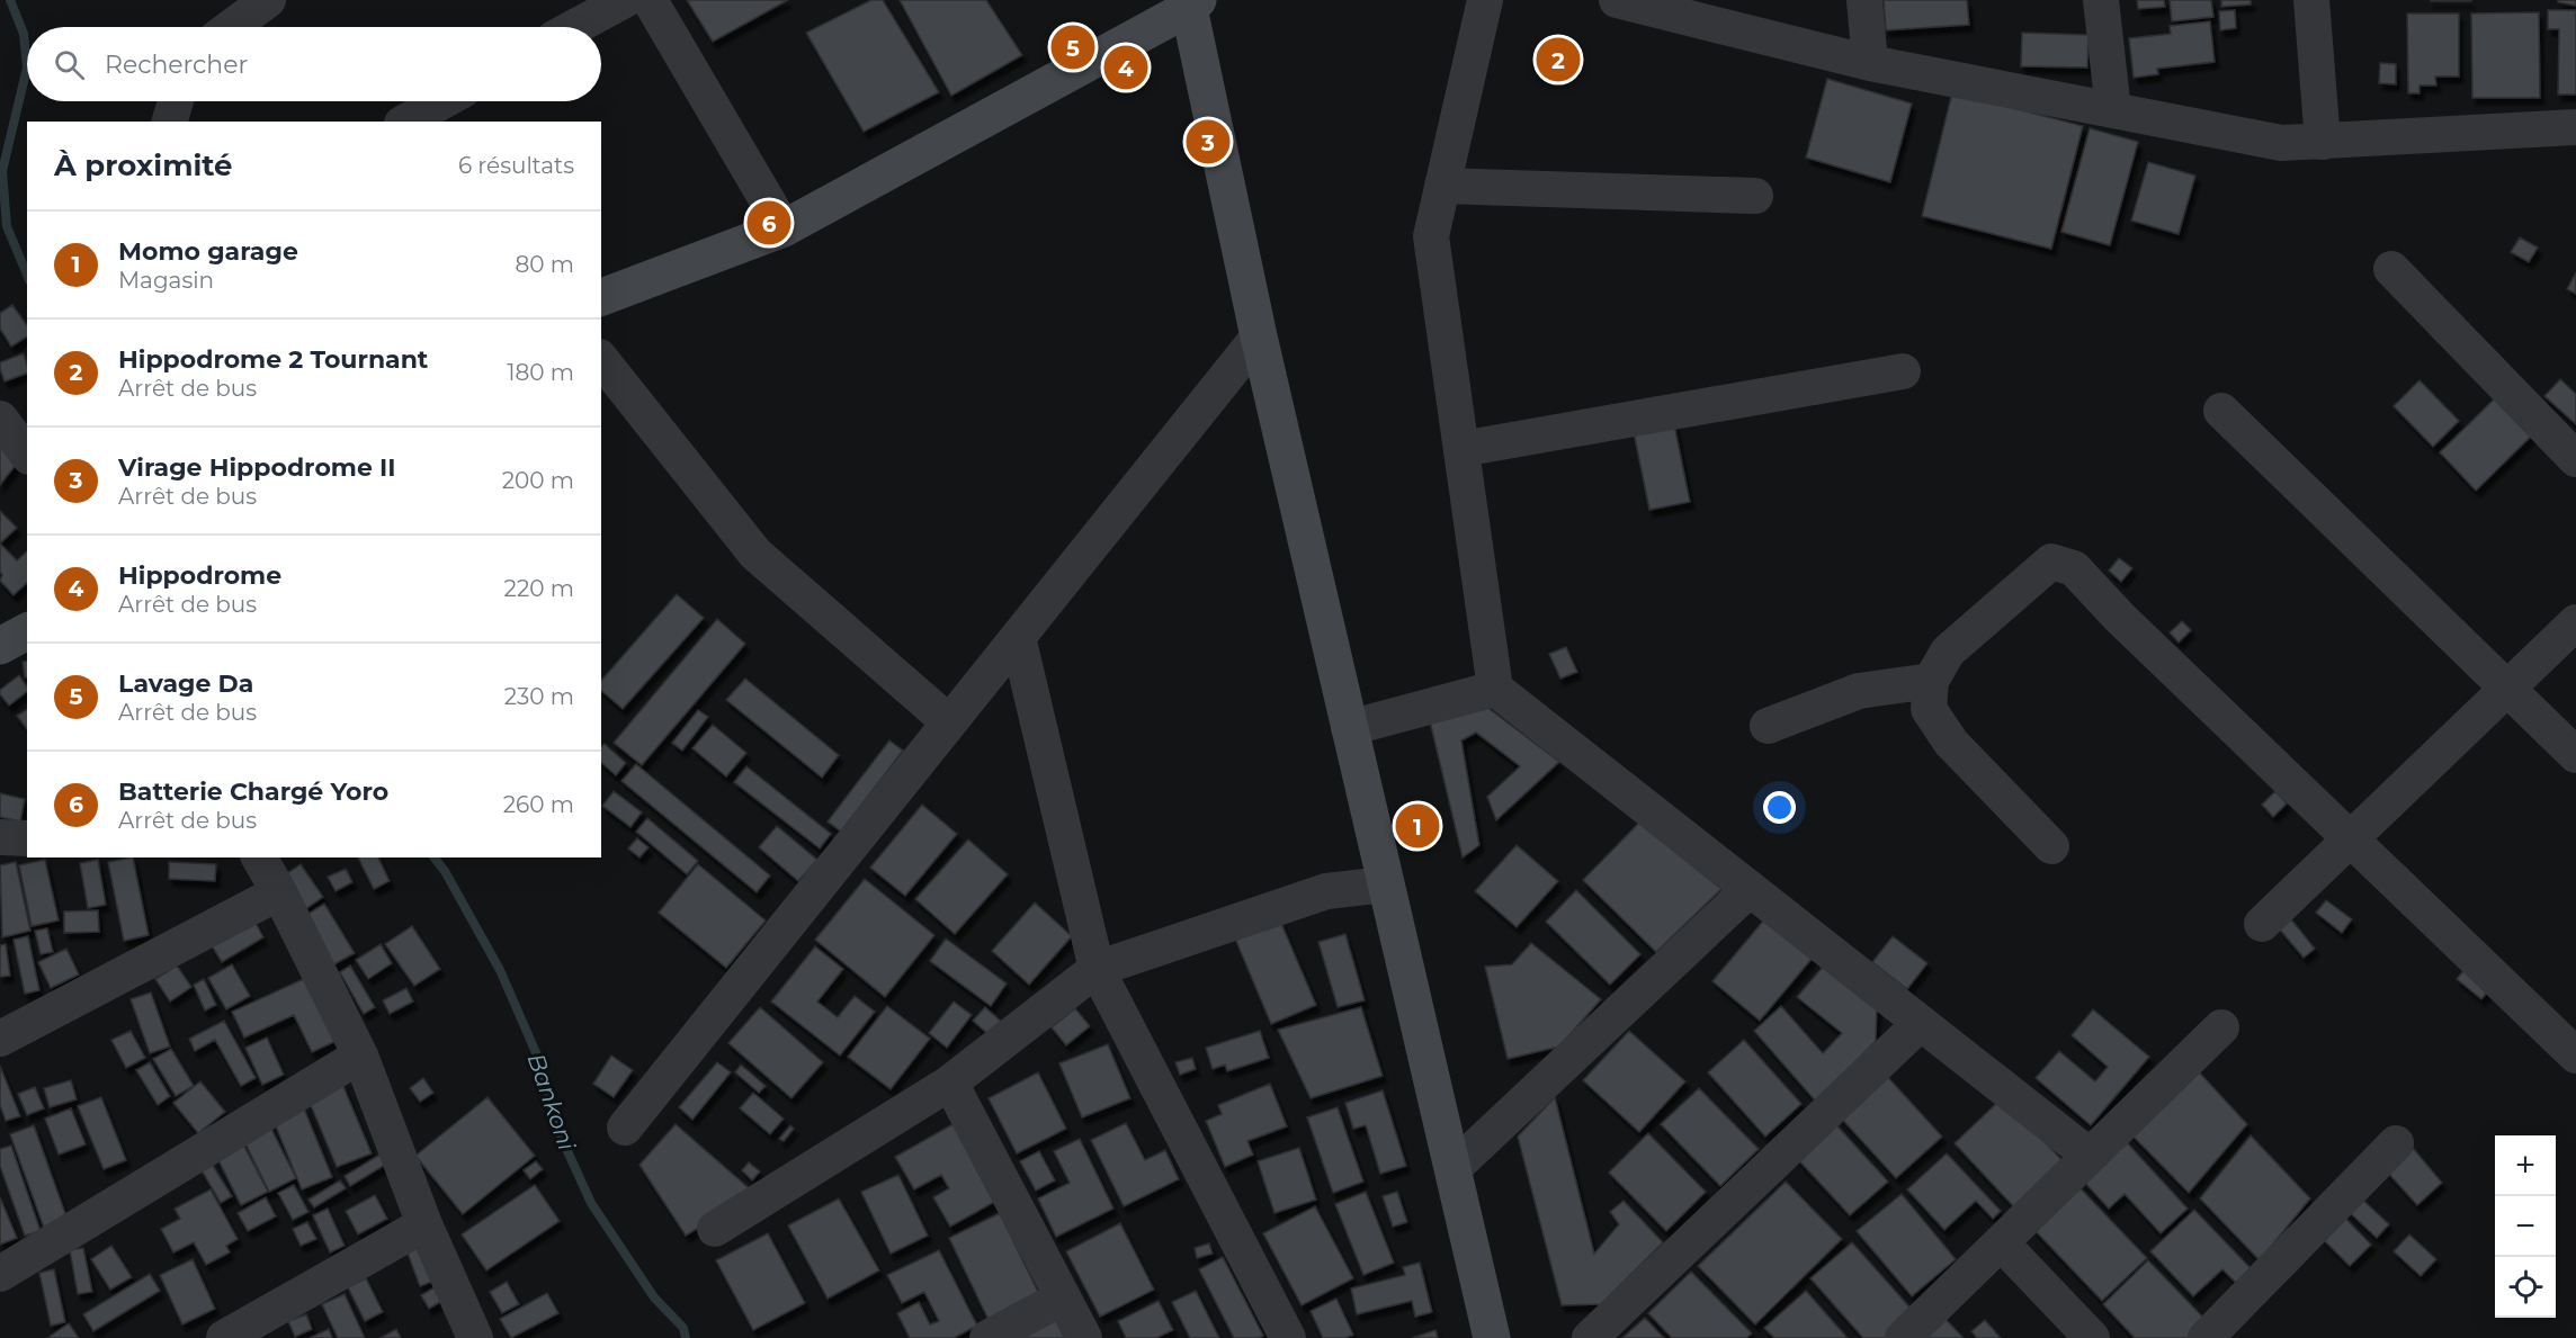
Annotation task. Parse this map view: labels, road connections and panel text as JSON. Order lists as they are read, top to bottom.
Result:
{
  "water": ["Bankoni"],
  "page": {
    "pins": [
      "5",
      "2",
      "4",
      "3",
      "6",
      "1"
    ],
    "search": "Rechercher",
    "heading": ["À proximité", "6 résultats"],
    "list": [
      {
        "mark": "1",
        "name": "Momo garage",
        "note": "Magasin",
        "value": "80 m"
      },
      {
        "mark": "2",
        "name": "Hippodrome 2 Tournant",
        "note": "Arrêt de bus",
        "value": "180 m"
      },
      {
        "mark": "3",
        "name": "Virage Hippodrome II",
        "note": "Arrêt de bus",
        "value": "200 m"
      },
      {
        "mark": "4",
        "name": "Hippodrome",
        "note": "Arrêt de bus",
        "value": "220 m"
      },
      {
        "mark": "5",
        "name": "Lavage Da",
        "note": "Arrêt de bus",
        "value": "230 m"
      },
      {
        "mark": "6",
        "name": "Batterie Chargé Yoro",
        "note": "Arrêt de bus",
        "value": "260 m"
      }
    ],
    "map_buttons": ["+", "−"]
  }
}
